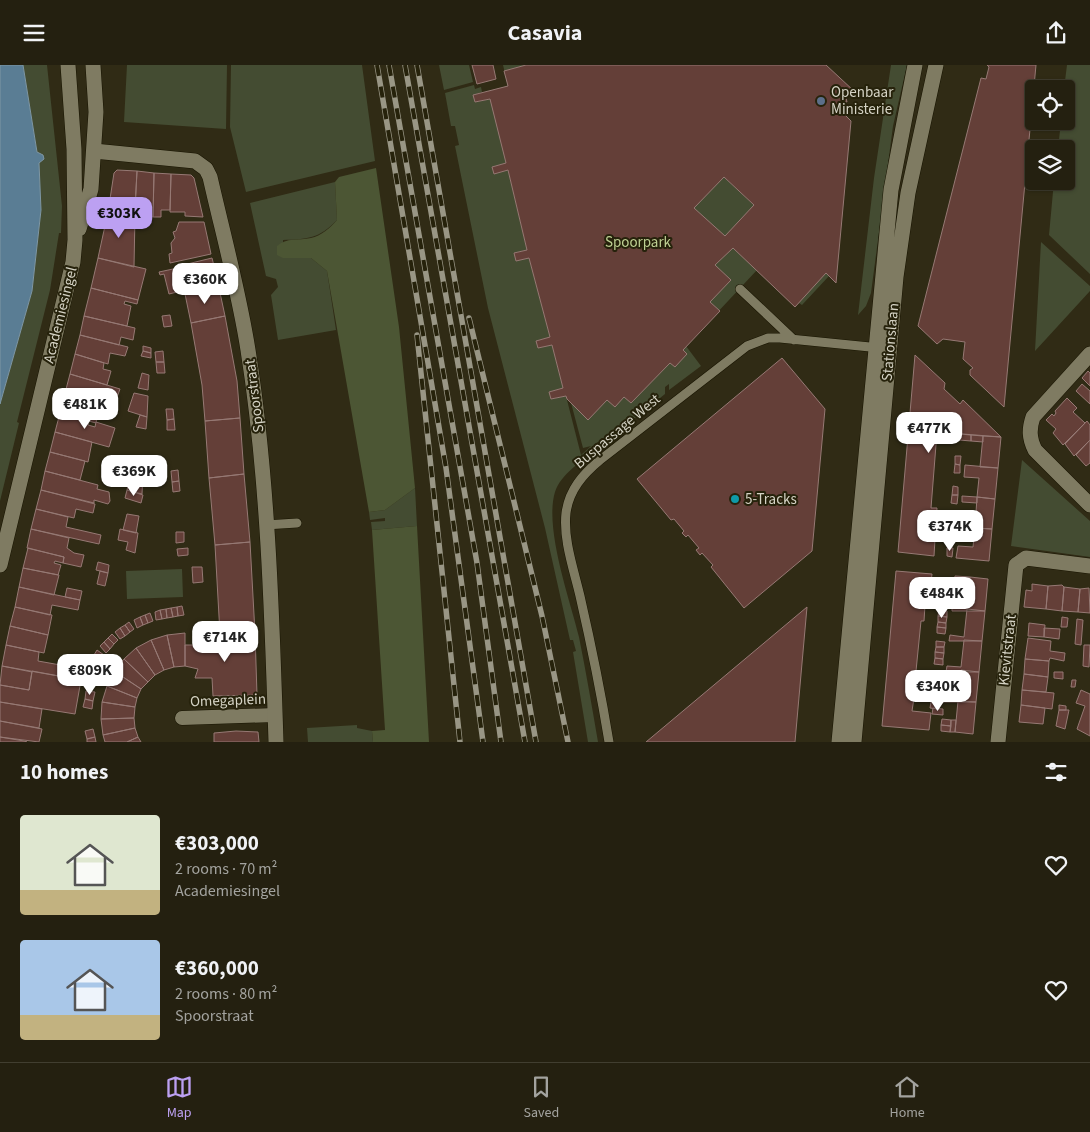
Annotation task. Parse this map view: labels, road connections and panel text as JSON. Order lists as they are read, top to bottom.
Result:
{
  "streets": {
    "street": [
      "Academiesingel",
      "Stationslaan",
      "Spoorstraat",
      "Kievitstraat",
      "Omegaplein"
    ],
    "lane": ["Buspassage West"]
  },
  "crossings": [
    ["Academiesingel", "Spoorstraat"],
    ["Stationslaan", "Buspassage West"],
    ["Spoorstraat", "Omegaplein"]
  ],
  "parks": ["Spoorpark"],
  "places": ["Openbaar Ministerie", "5-Tracks"],
  "page": {
    "header": "Casavia",
    "price": [
      "€303K",
      "€360K",
      "€481K",
      "€477K",
      "€369K",
      "€374K",
      "€484K",
      "€714K",
      "€809K",
      "€340K"
    ],
    "heading": "10 homes",
    "list": [
      {
        "name": "€303,000",
        "note": "2 rooms · 70 m² · Academiesingel"
      },
      {
        "name": "€360,000",
        "note": "2 rooms · 80 m² · Spoorstraat"
      }
    ],
    "tabs": ["Map", "Saved", "Home"]
  }
}
